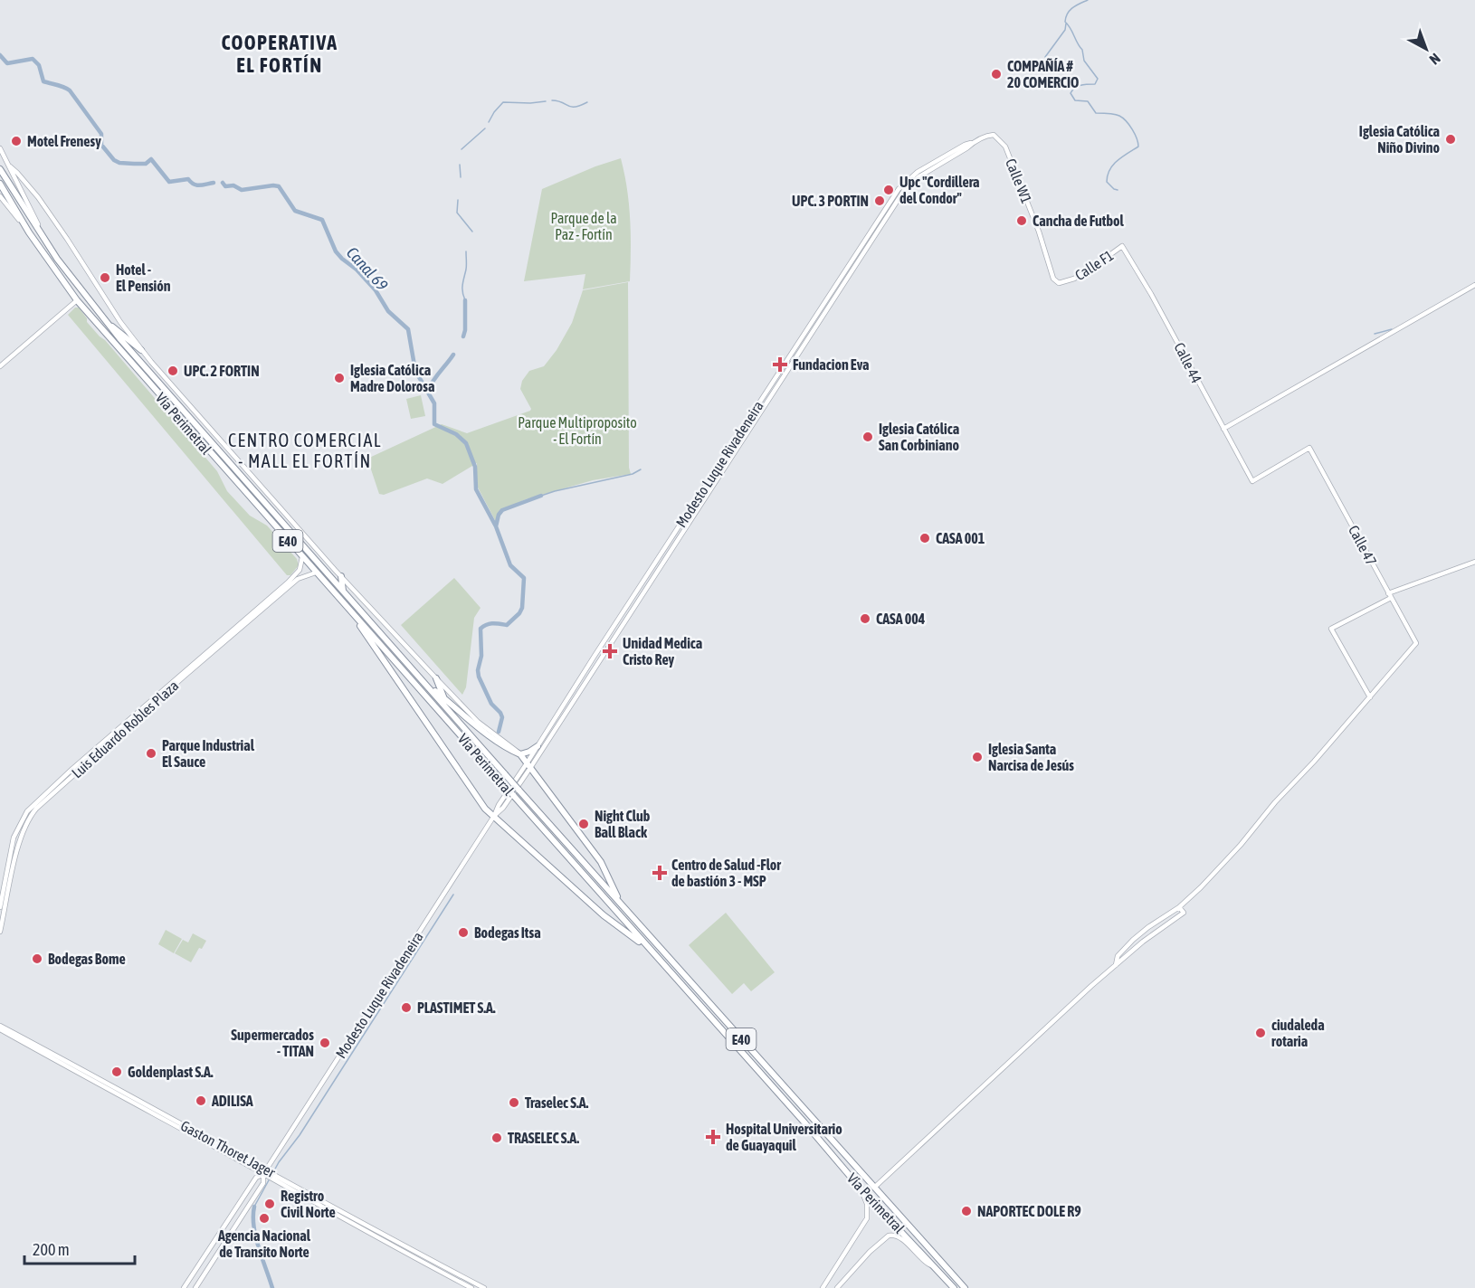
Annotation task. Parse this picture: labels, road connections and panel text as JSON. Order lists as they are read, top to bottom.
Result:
{
  "streets": {
    "highway": ["Vía Perimetral", "E40"],
    "street": [
      "Calle W1",
      "Calle F1",
      "Calle 44",
      "Modesto Luque Rivadeneira",
      "Calle 47",
      "Luis Eduardo Robles Plaza",
      "Gaston Thoret Jager"
    ]
  },
  "crossings": [
    ["Calle W1", "Calle F1"],
    ["Calle W1", "Modesto Luque Rivadeneira"],
    ["Calle F1", "Calle 44"],
    ["Calle 44", "Calle 47"],
    ["Vía Perimetral", "Luis Eduardo Robles Plaza"],
    ["Modesto Luque Rivadeneira", "Gaston Thoret Jager"]
  ],
  "districts": ["COOPERATIVA EL FORTÍN", "CENTRO COMERCIAL - MALL EL FORTÍN"],
  "water": ["Canal 69"],
  "parks": ["Parque de la Paz - Fortín", "Parque Multiproposito - El Fortín"],
  "places": {
    "other": [
      "COMPAÑÍA # 20 COMERCIO",
      "Iglesia Católica Niño Divino",
      "Motel Frenesy",
      "Upc \"Cordillera del Condor\"",
      "UPC. 3 PORTIN",
      "Cancha de Futbol",
      "Hotel - El Pensión",
      "UPC. 2 FORTIN",
      "Iglesia Católica Madre Dolorosa",
      "Iglesia Católica San Corbiniano",
      "CASA 001",
      "CASA 004",
      "Parque Industrial El Sauce",
      "Iglesia Santa Narcisa de Jesús",
      "Night Club Ball Black",
      "Bodegas Itsa",
      "Bodegas Bome",
      "PLASTIMET S.A.",
      "ciudaleda rotaria",
      "Supermercados - TITAN",
      "Goldenplast S.A.",
      "ADILISA",
      "Traselec S.A.",
      "TRASELEC S.A.",
      "Registro Civil Norte",
      "NAPORTEC DOLE R9",
      "Agencia Nacional de Transito Norte"
    ],
    "health": [
      "Fundacion Eva",
      "Unidad Medica Cristo Rey",
      "Centro de Salud -Flor de bastión 3 - MSP",
      "Hospital Universitario de Guayaquil"
    ]
  },
  "scale_bar": "200 m",
  "north": "bottom right"
}
